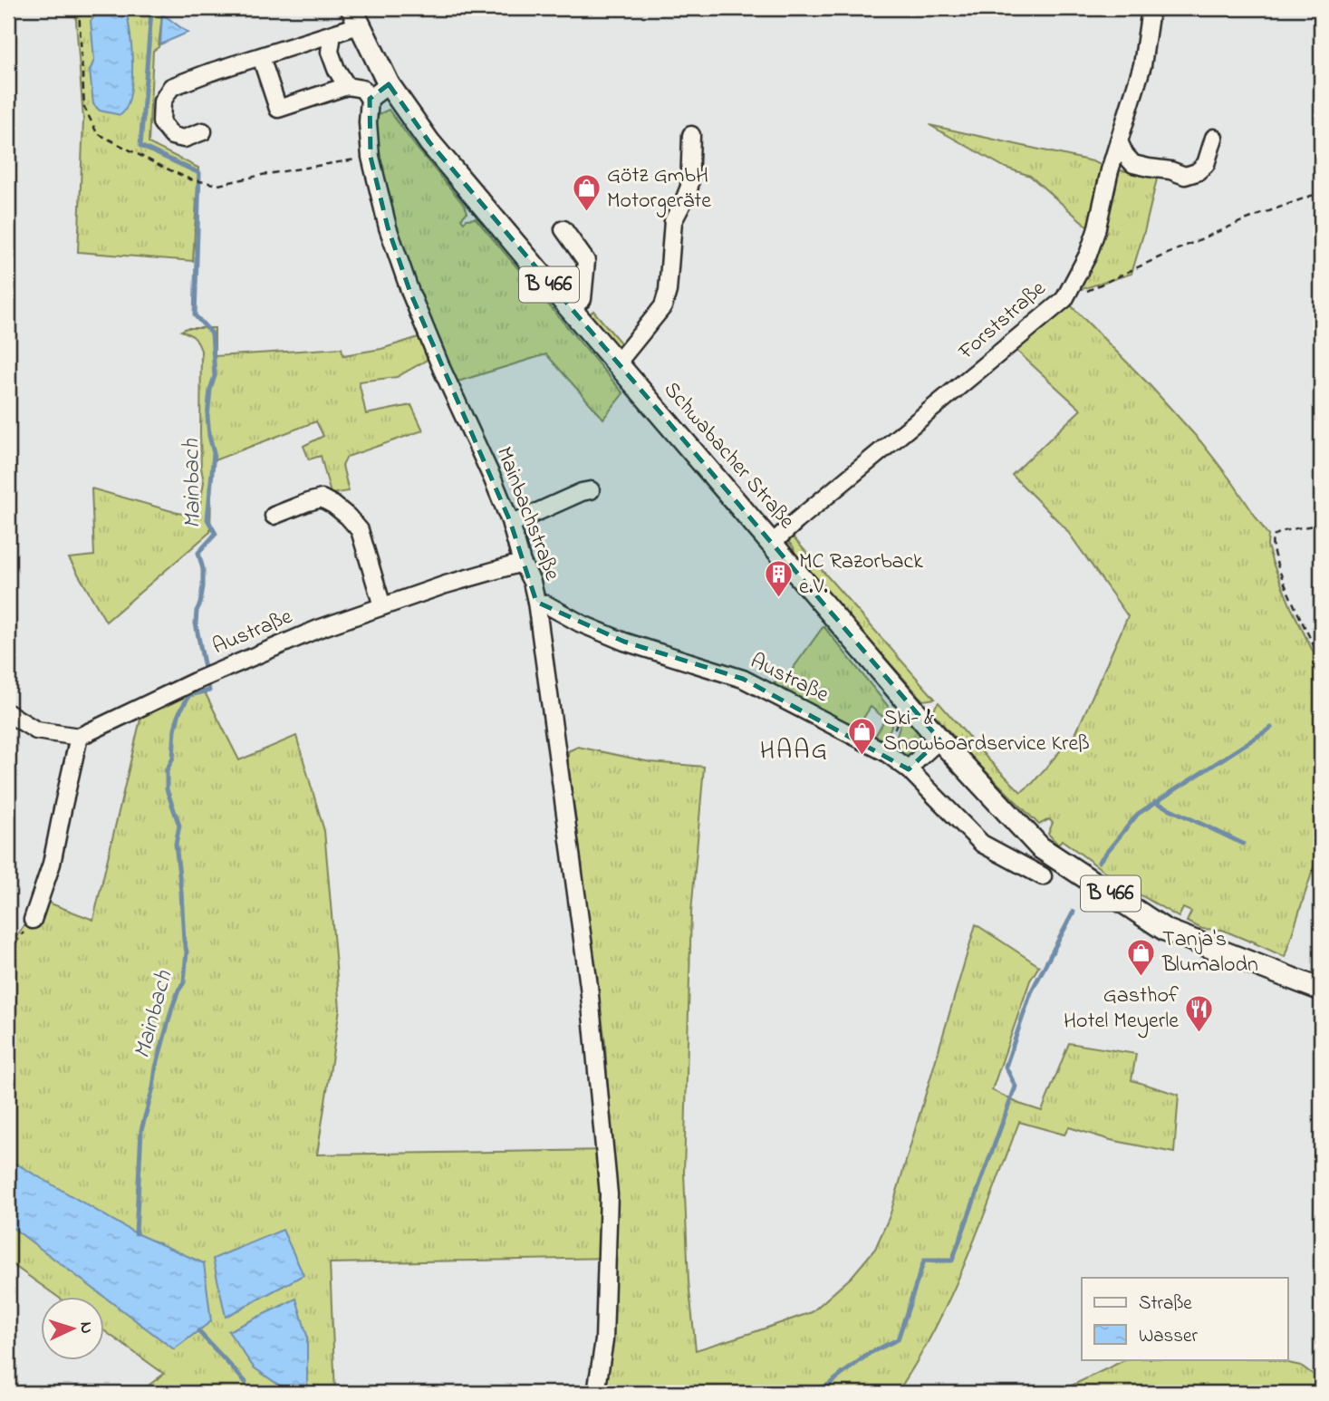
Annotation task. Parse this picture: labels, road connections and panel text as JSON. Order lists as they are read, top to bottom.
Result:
{
  "streets": {
    "main road": ["B 466", "Schwabacher Straße"],
    "street": ["Forststraße", "Mainbachstraße", "Austraße"]
  },
  "crossings": [
    ["Forststraße", "Schwabacher Straße"],
    ["Mainbachstraße", "Austraße"]
  ],
  "districts": ["HAAG"],
  "water": ["Mainbach"],
  "places": {
    "shop": ["Götz GmbH Motorgeräte", "Ski- & Snowboardservice Kreß", "Tanja's Blumalodn"],
    "building": ["MC Razorback e.V."],
    "restaurant": ["Gasthof Hotel Meyerle"]
  },
  "legend": ["Straße", "Wasser"],
  "north": "right"
}
